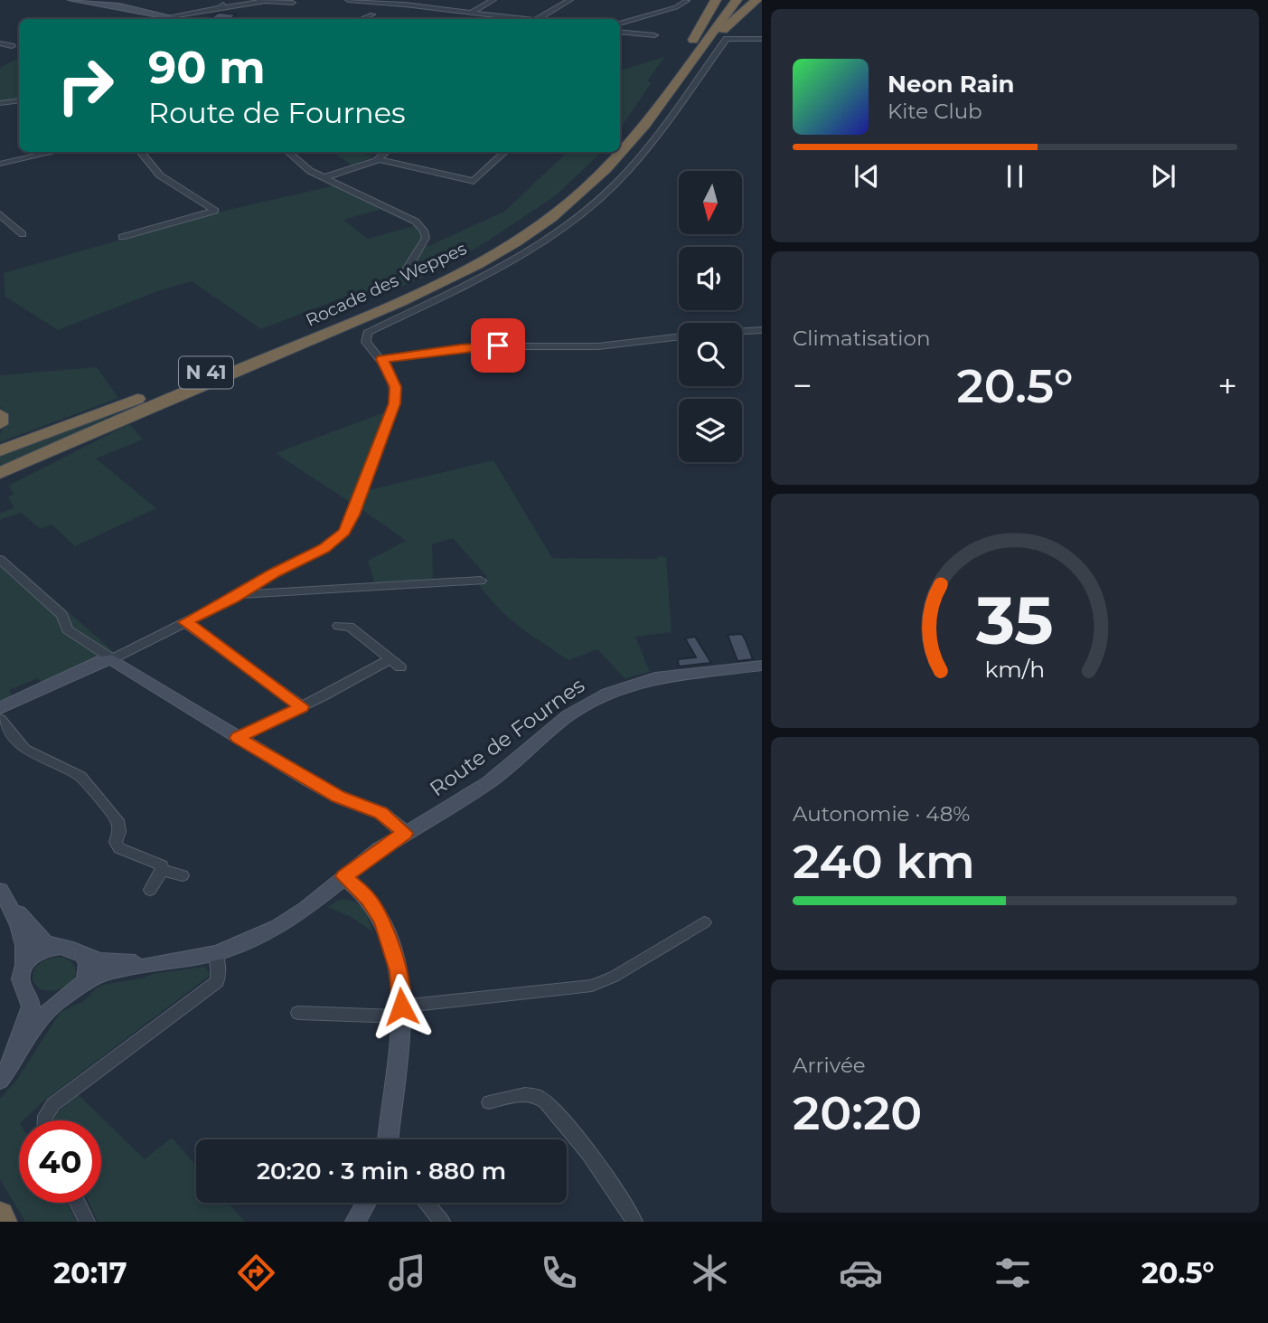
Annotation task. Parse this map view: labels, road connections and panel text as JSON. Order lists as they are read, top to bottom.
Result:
{
  "streets": {
    "highway": ["Rocade des Weppes", "N 41"],
    "main road": ["Route de Fournes"]
  },
  "crossings": [
    ["Rocade des Weppes", "N 41"]
  ],
  "north": "bottom",
  "page": {
    "turn": ["90 m", "Route de Fournes"],
    "song": ["Neon Rain", "Kite Club"],
    "tile": [
      "Climatisation",
      ["Autonomie · 48%", "240 km"],
      ["Arrivée", "20:20"]
    ],
    "heat": ["−", "20.5°", "+"],
    "limit": "40",
    "trip": "20:20 · 3 min · 880 m",
    "tabs": ["20:17", "20.5°"],
    "gauge": ["35", "km/h"]
  }
}
